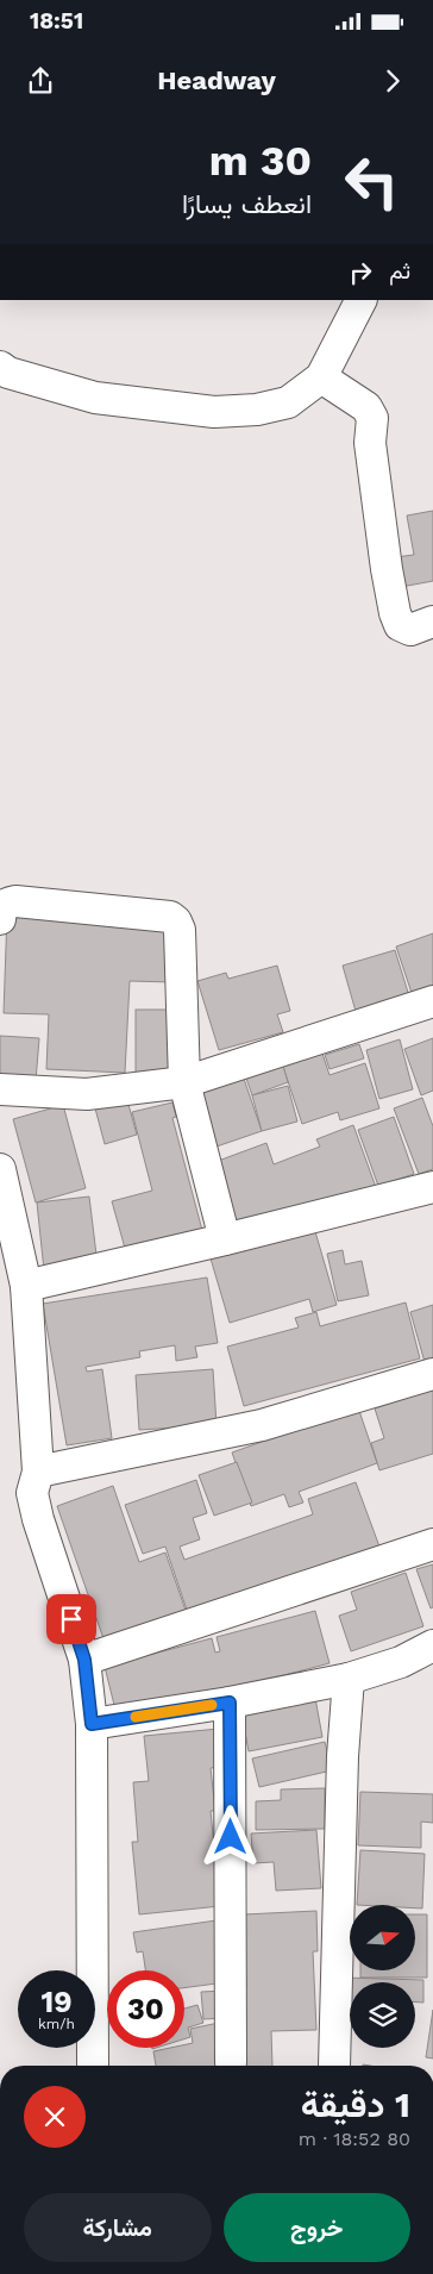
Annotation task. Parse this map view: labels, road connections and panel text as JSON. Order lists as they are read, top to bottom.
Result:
{
  "north": "right",
  "page": {
    "status": "18:51",
    "header": "Headway",
    "turn": ["30 m", "انعطف يسارًا"],
    "then": "ثم",
    "speed": "19 km/h",
    "limit": "30",
    "heading": ["1 دقيقة", "80 m · 18:52"],
    "buttons": ["خروج", "مشاركة"]
  }
}
